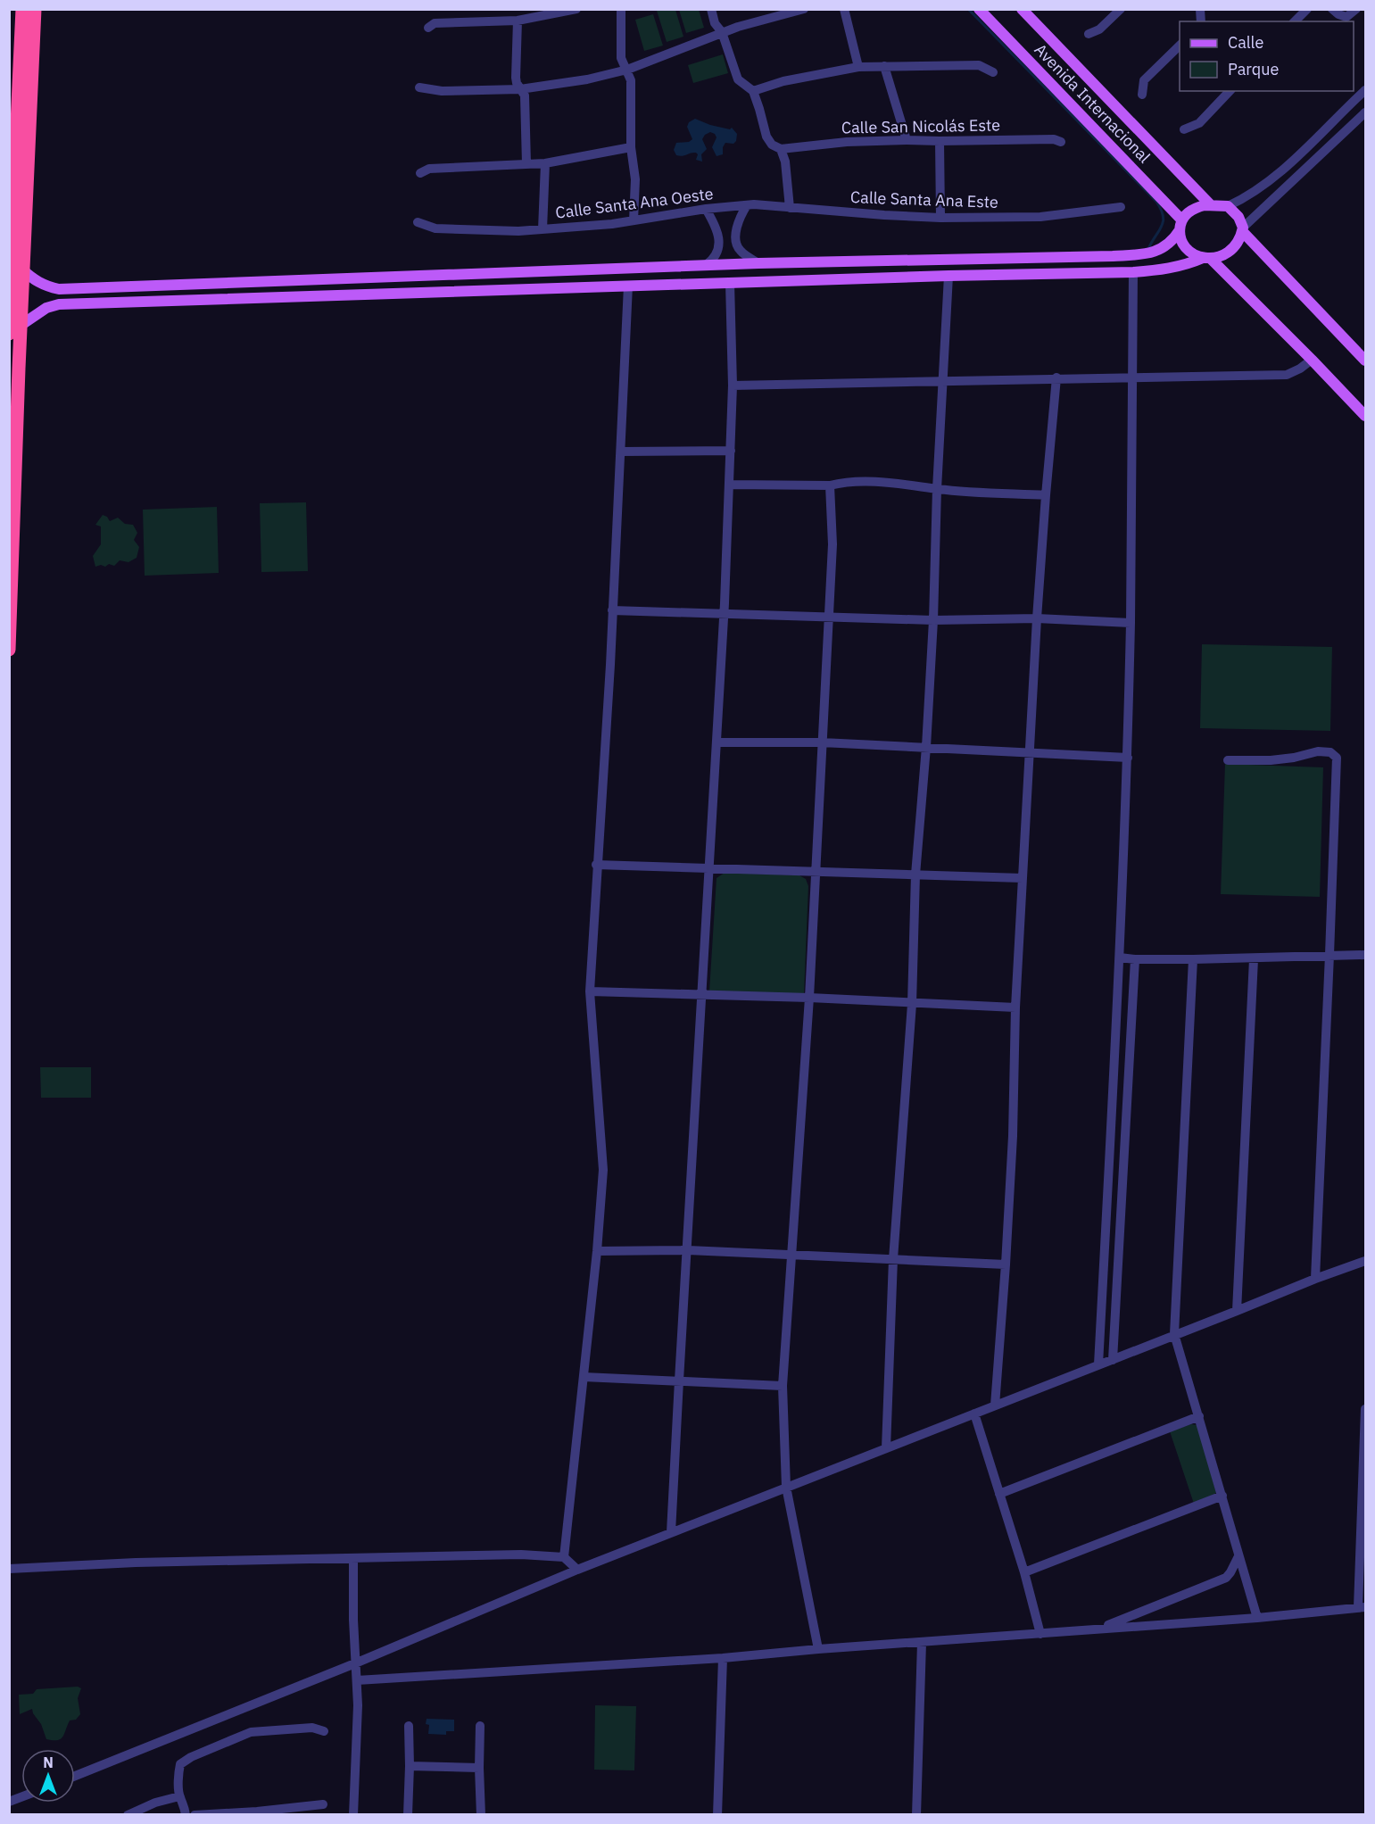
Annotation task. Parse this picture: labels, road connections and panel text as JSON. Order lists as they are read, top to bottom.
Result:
{
  "streets": {
    "main road": ["Avenida Internacional"],
    "street": ["Calle San Nicolás Este", "Calle Santa Ana Este", "Calle Santa Ana Oeste"]
  },
  "crossings": [
    ["Calle Santa Ana Este", "Calle Santa Ana Oeste"]
  ],
  "legend": ["Calle", "Parque"],
  "north": "top"
}
